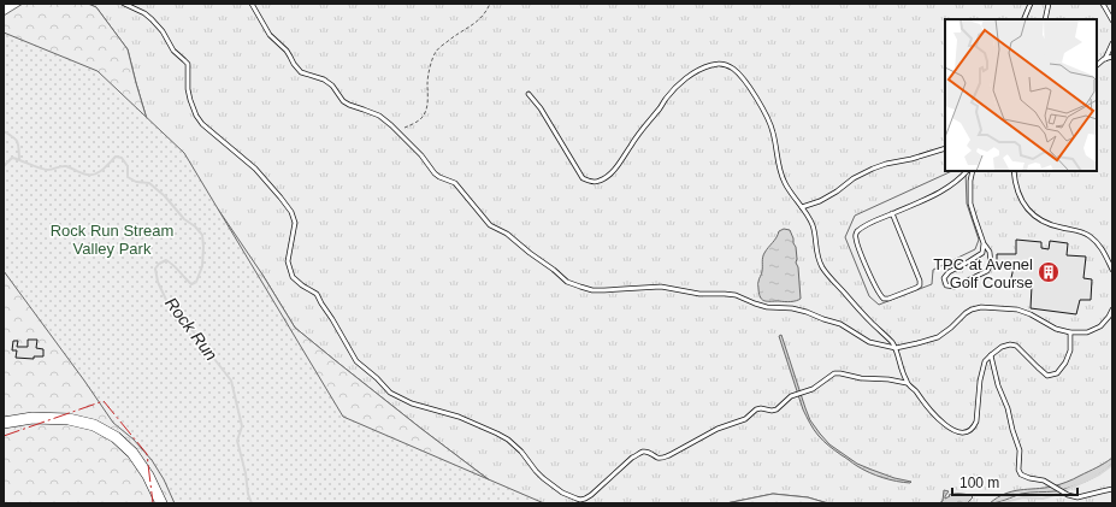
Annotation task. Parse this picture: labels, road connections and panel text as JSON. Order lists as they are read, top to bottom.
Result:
{
  "water": ["Rock Run"],
  "parks": ["Rock Run Stream Valley Park"],
  "places": {
    "building": ["TPC at Avenel Golf Course"]
  },
  "scale_bar": "100 m"
}
